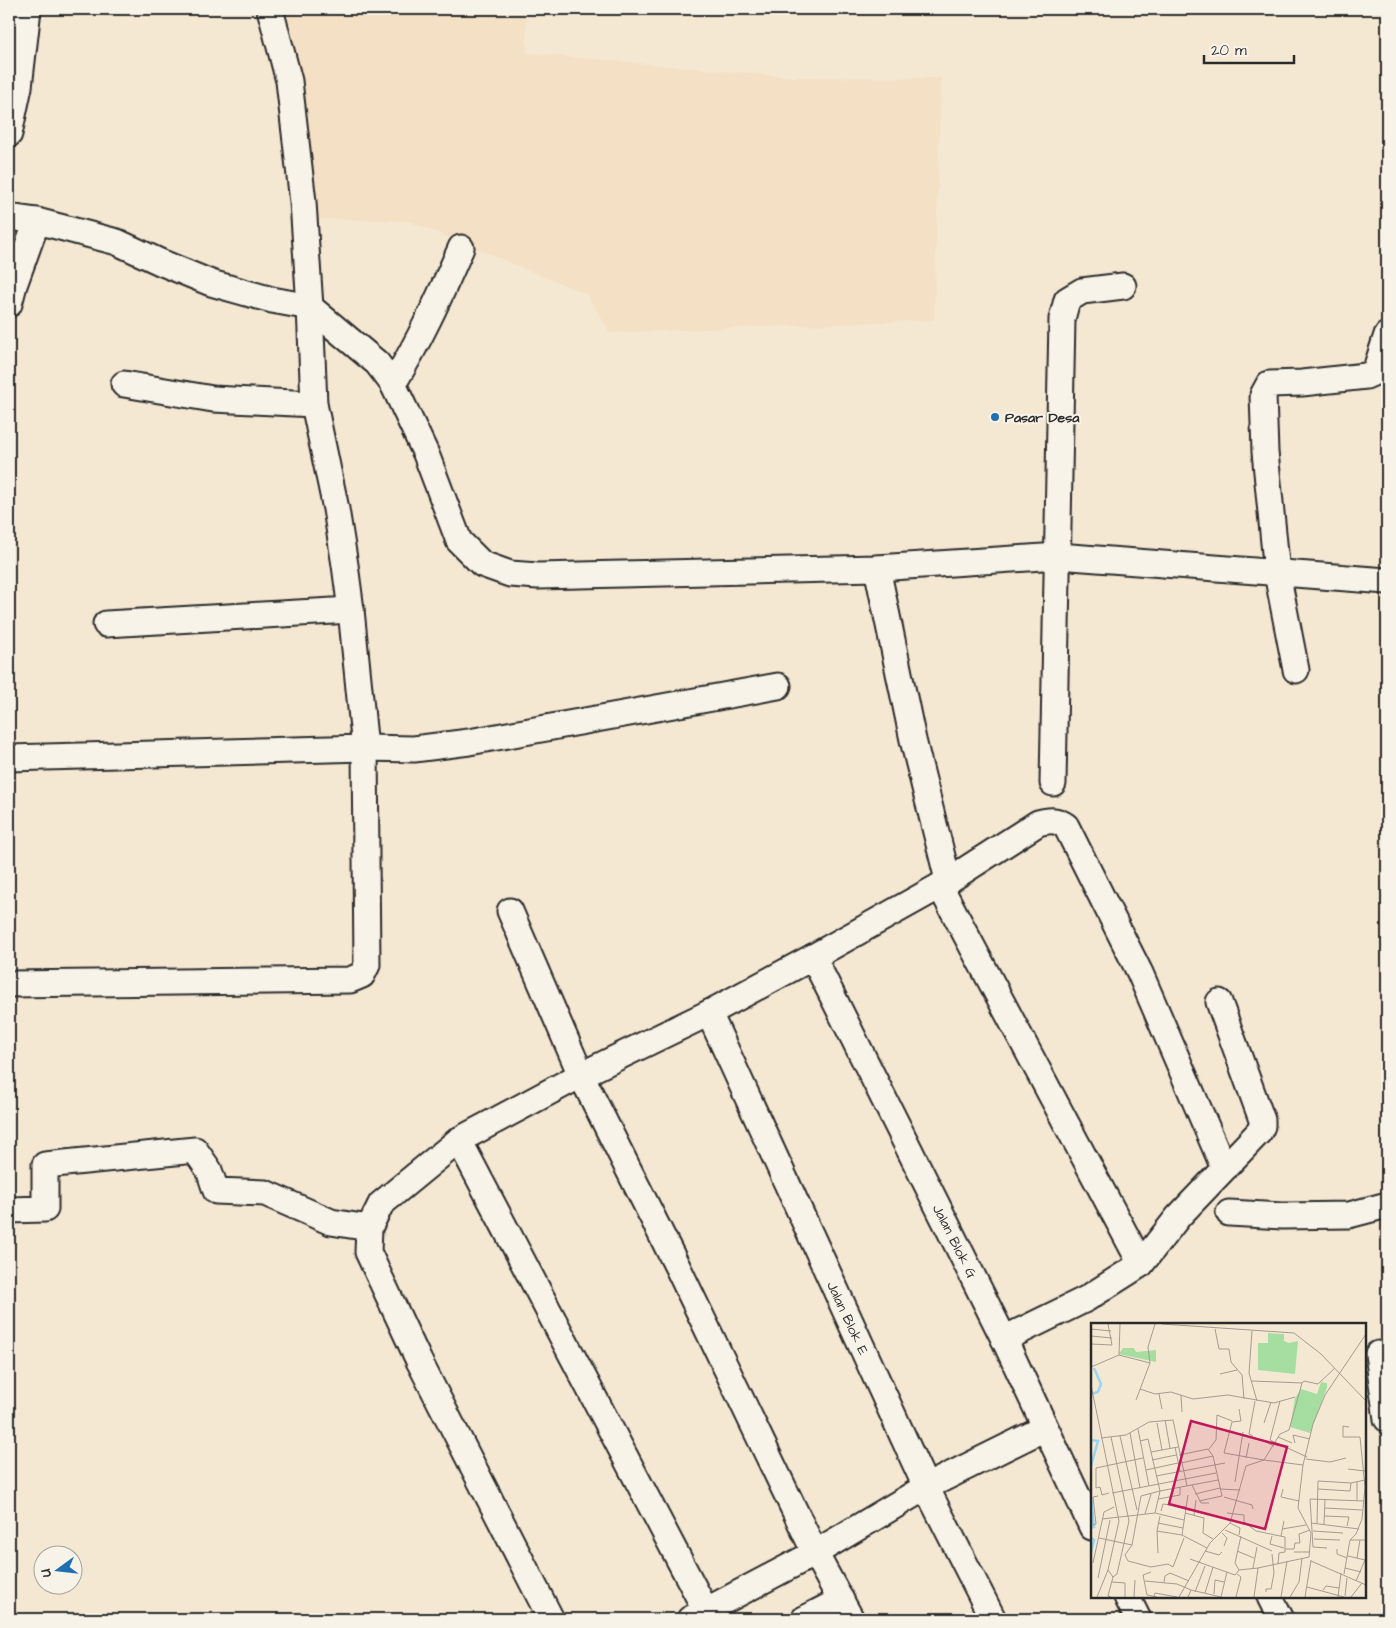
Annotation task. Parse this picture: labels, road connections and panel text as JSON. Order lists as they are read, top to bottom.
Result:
{
  "streets": {
    "street": ["Jalan Blok G", "Jalan Blok E"]
  },
  "places": ["Pasar Desa"],
  "scale_bar": "20 m",
  "north": "left"
}
